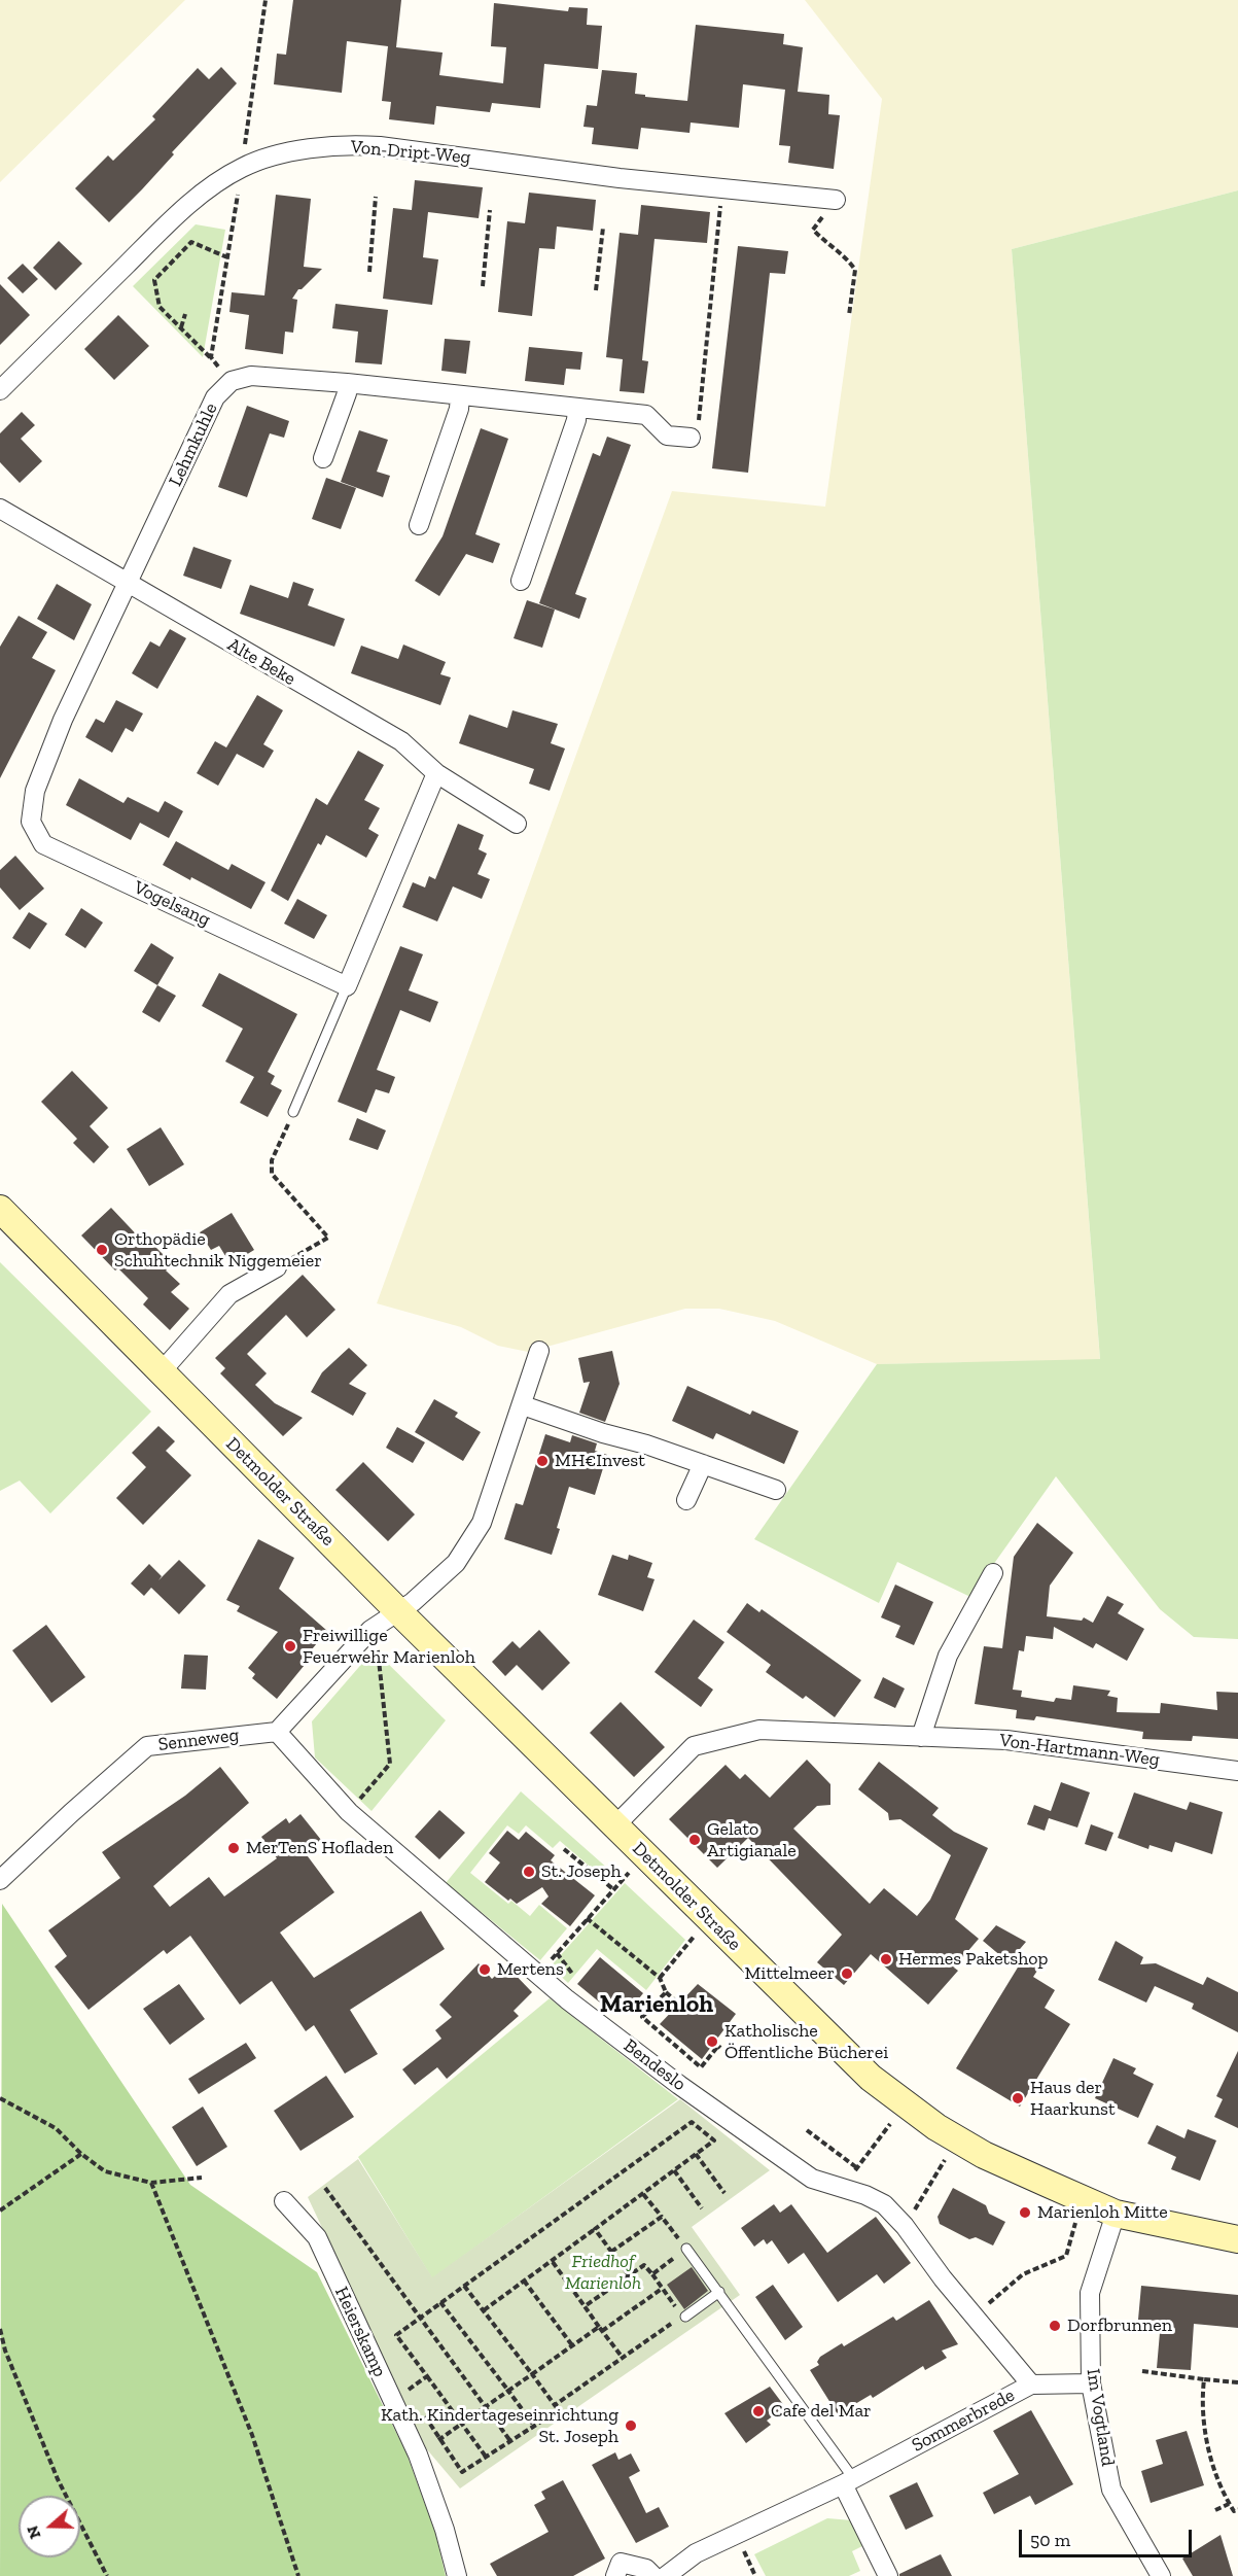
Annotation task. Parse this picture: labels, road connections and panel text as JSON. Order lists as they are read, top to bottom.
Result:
{
  "streets": {
    "street": [
      "Von-Dript-Weg",
      "Lehmkuhle",
      "Alte Beke",
      "Vogelsang",
      "Detmolder Straße",
      "Senneweg",
      "Von-Hartmann-Weg",
      "Bendeslo",
      "Heierskamp",
      "Im Vogtland",
      "Sommerbrede"
    ]
  },
  "crossings": [
    ["Lehmkuhle", "Alte Beke"],
    ["Lehmkuhle", "Vogelsang"],
    ["Alte Beke", "Vogelsang"],
    ["Detmolder Straße", "Von-Hartmann-Weg"],
    ["Detmolder Straße", "Im Vogtland"],
    ["Senneweg", "Bendeslo"],
    ["Bendeslo", "Sommerbrede"],
    ["Im Vogtland", "Sommerbrede"]
  ],
  "districts": ["Marienloh"],
  "parks": ["Friedhof Marienloh"],
  "places": [
    "Orthopädie Schuhtechnik Niggemeier",
    "MH€Invest",
    "Freiwillige Feuerwehr Marienloh",
    "Gelato Artigianale",
    "MerTenS Hofladen",
    "St. Joseph",
    "Hermes Paketshop",
    "Mertens",
    "Mittelmeer",
    "Katholische Öffentliche Bücherei",
    "Haus der Haarkunst",
    "Marienloh Mitte",
    "Dorfbrunnen",
    "Cafe del Mar",
    "Kath. Kindertageseinrichtung St. Joseph"
  ],
  "scale_bar": "50 m",
  "north": "left"
}
